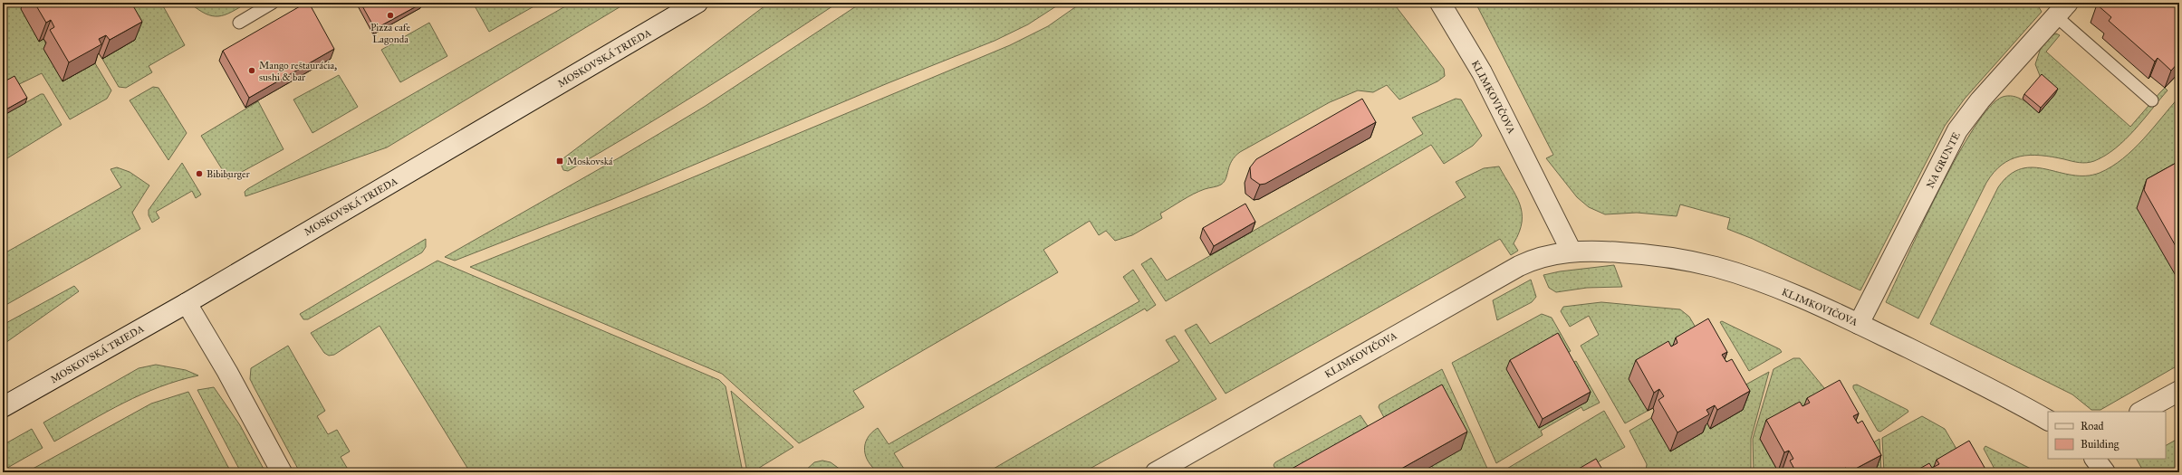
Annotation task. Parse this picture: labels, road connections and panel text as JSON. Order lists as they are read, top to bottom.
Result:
{
  "streets": {
    "street": ["MOSKOVSKÁ TRIEDA", "KLIMKOVIČOVA", "NA GRUNTE"]
  },
  "crossings": [
    ["KLIMKOVIČOVA", "NA GRUNTE"]
  ],
  "places": {
    "other": ["Pizza cafe Lagonda", "Mango reštaurácia, sushi & bar", "Bibiburger"],
    "transit": ["Moskovská"]
  },
  "legend": ["Road", "Building"]
}
